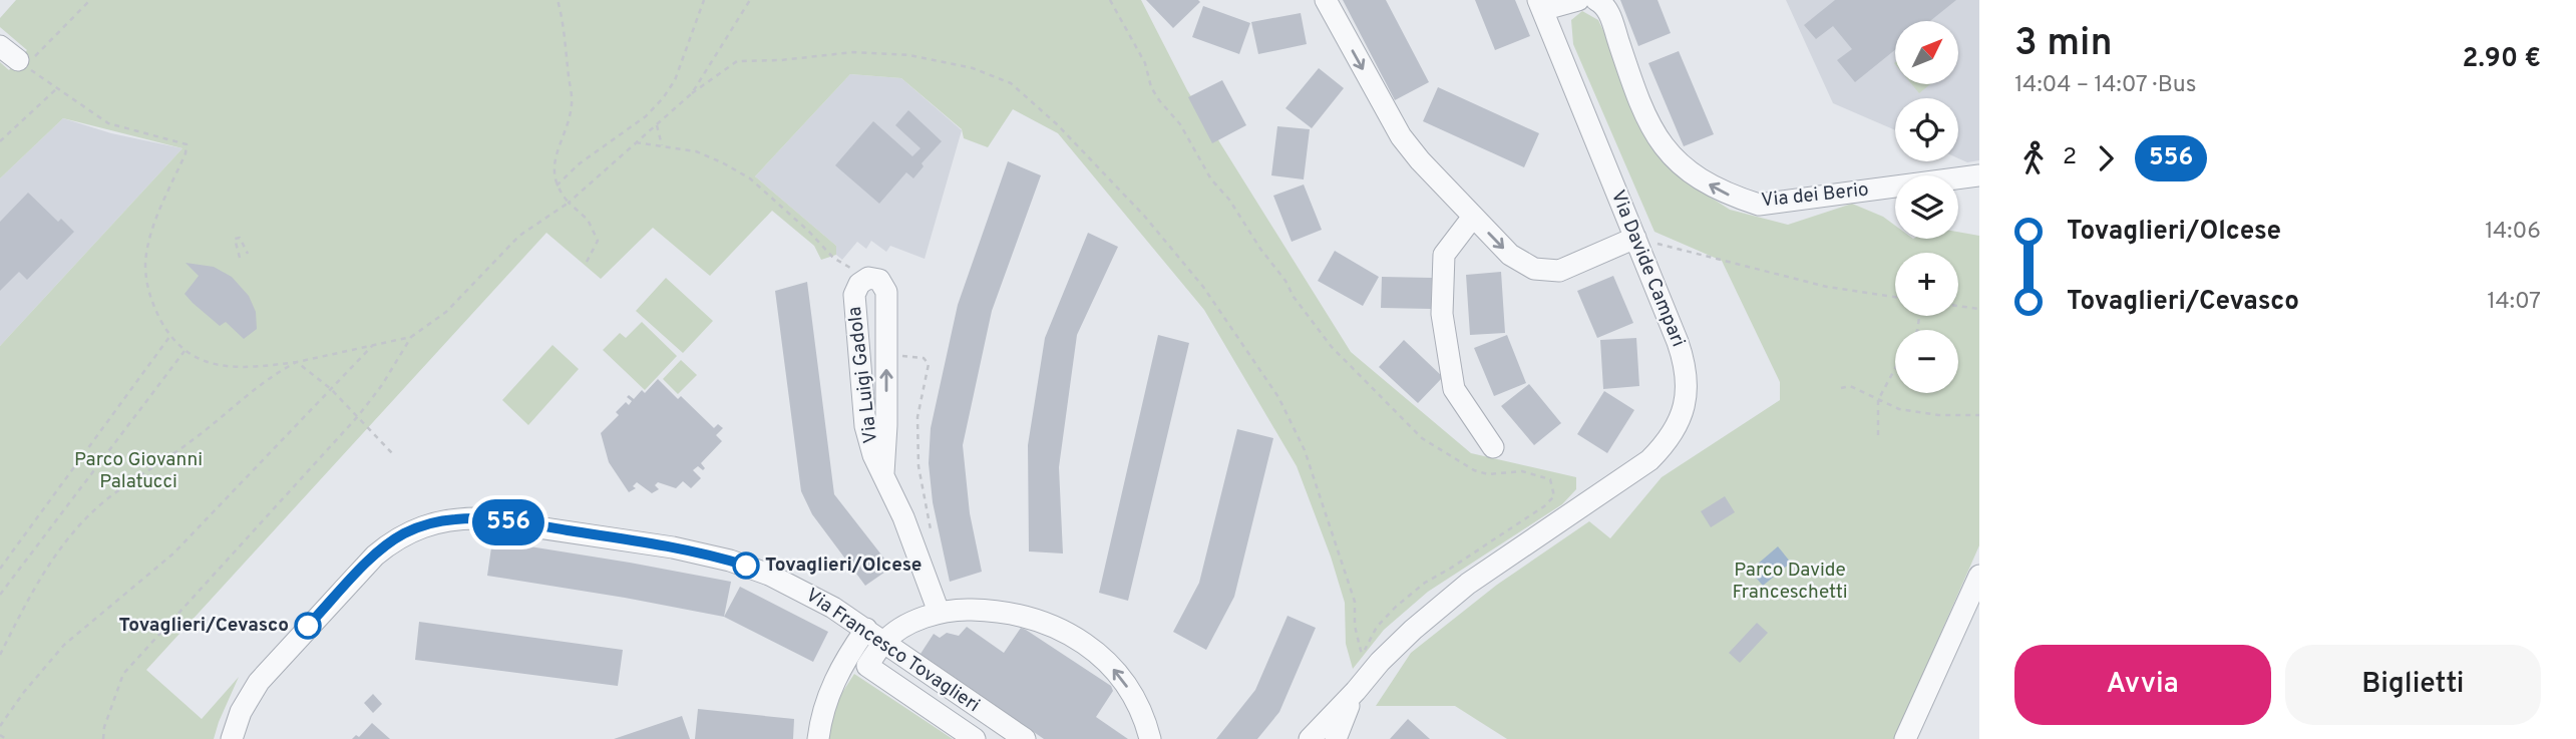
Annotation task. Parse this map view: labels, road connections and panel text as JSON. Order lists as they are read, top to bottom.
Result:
{
  "streets": {
    "street": [
      "Via dei Berio",
      "Via Davide Campari",
      "Via Luigi Gadola",
      "Via Francesco Tovaglieri"
    ]
  },
  "one_way": ["Via dei Berio"],
  "parks": ["Parco Giovanni Palatucci", "Parco Davide Franceschetti"],
  "places": ["Tovaglieri/Olcese", "Tovaglieri/Cevasco"],
  "lines": ["bus line 556"],
  "north": "top right",
  "page": {
    "on_map": "556",
    "heading": ["3 min", "14:04 – 14:07 · Bus", "2.90 €"],
    "map_buttons": ["+", "−"],
    "legs": ["2", "556"],
    "list": [
      {
        "name": "Tovaglieri/Olcese",
        "value": "14:06"
      },
      {
        "name": "Tovaglieri/Cevasco",
        "value": "14:07"
      }
    ],
    "buttons": ["Avvia", "Biglietti"]
  }
}
